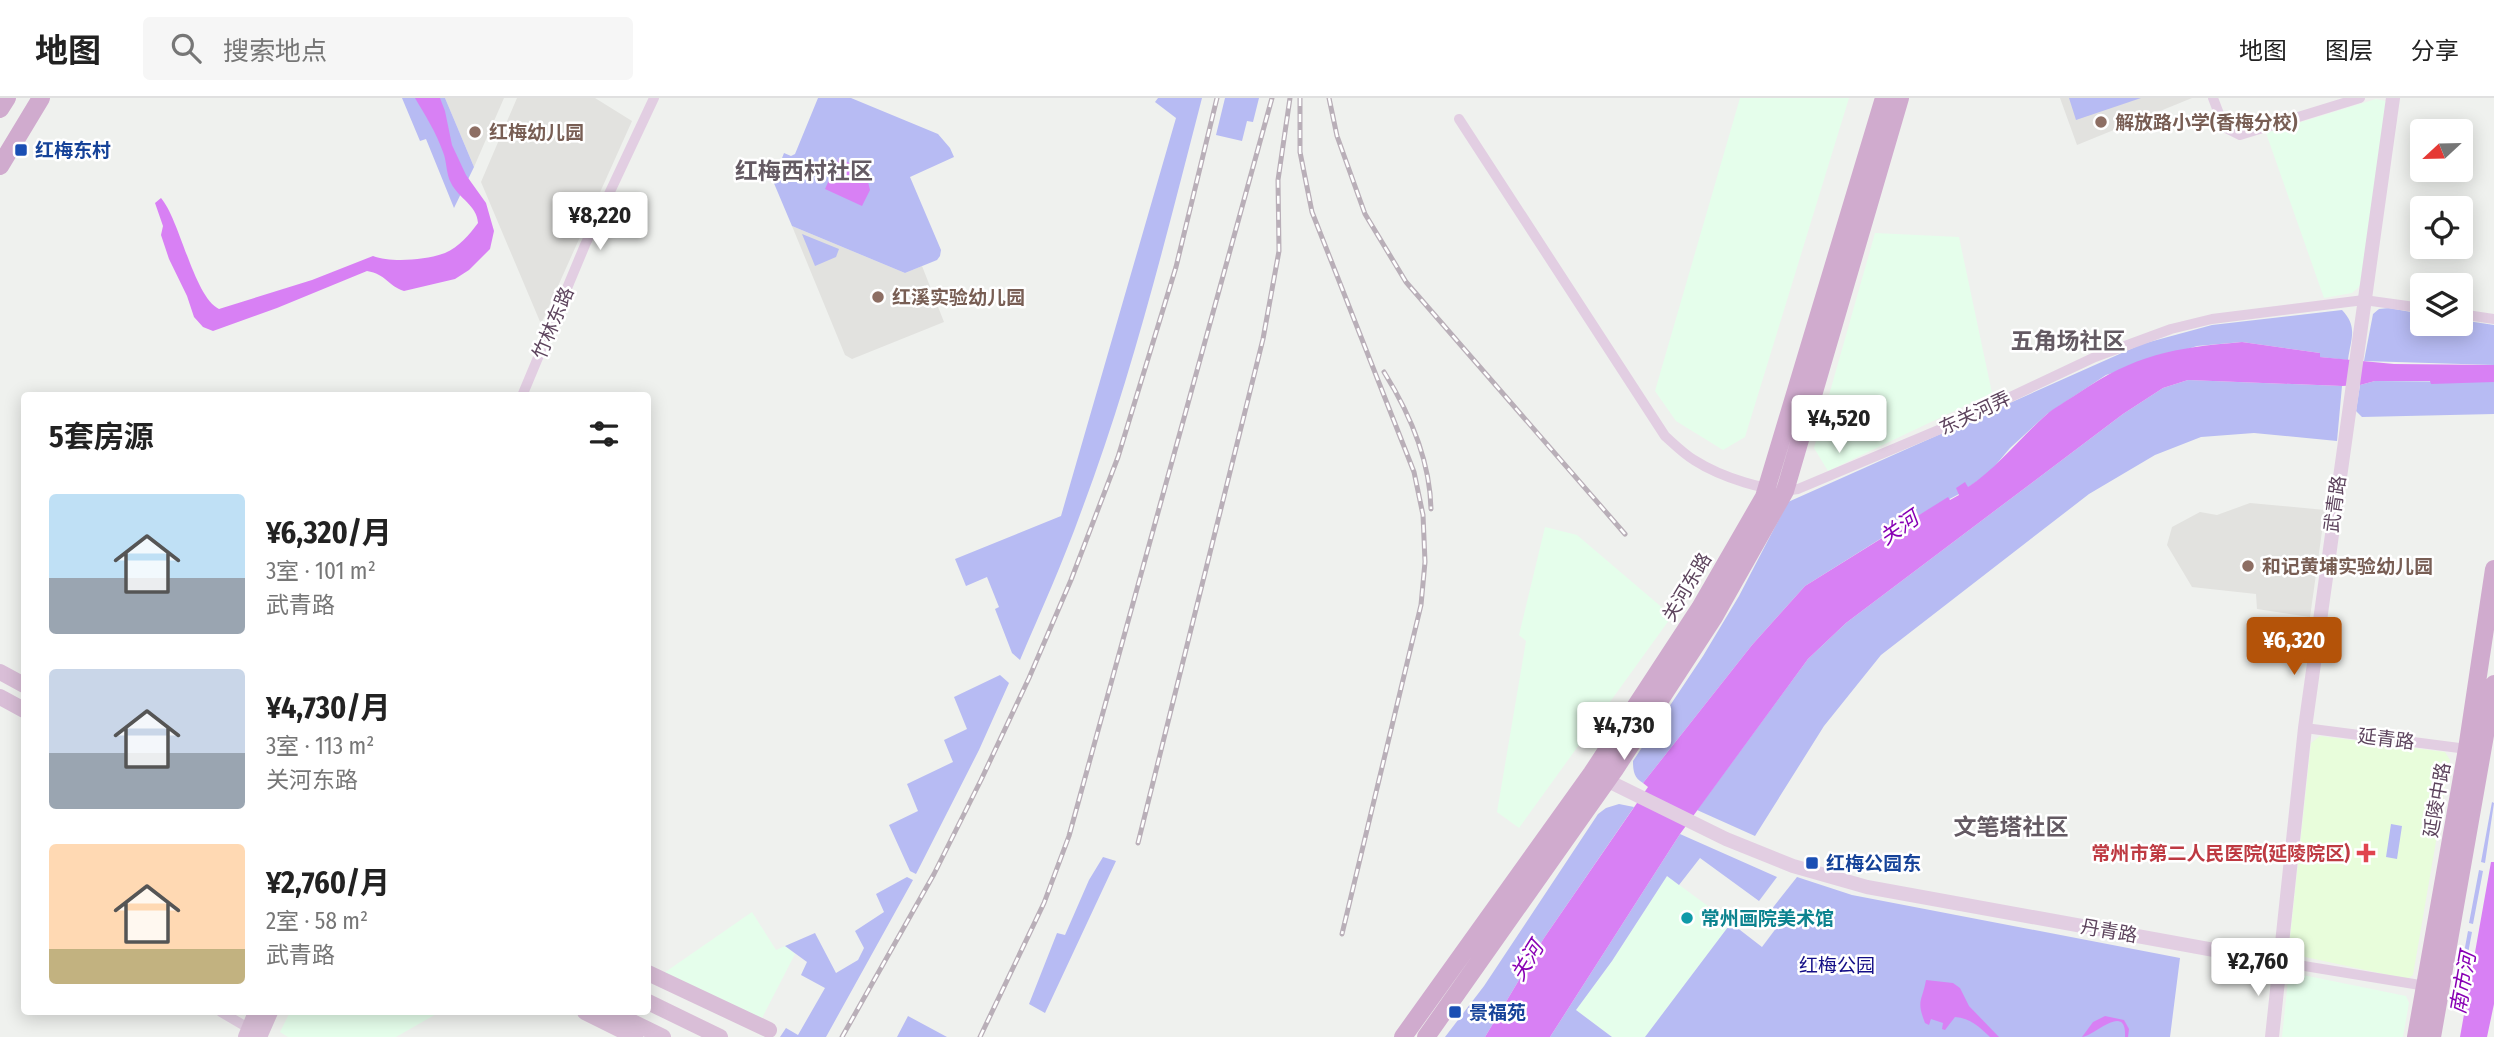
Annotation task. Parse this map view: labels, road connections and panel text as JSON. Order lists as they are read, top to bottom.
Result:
{
  "streets": {
    "main road": ["关河东路", "延陵中路"],
    "street": [
      "竹林东路",
      "东关河弄",
      "武青路",
      "延青路",
      "丹青路"
    ]
  },
  "crossings": [
    ["东关河弄", "武青路"],
    ["东关河弄", "关河东路"],
    ["武青路", "延青路"],
    ["武青路", "丹青路"],
    ["关河东路", "丹青路"],
    ["延青路", "延陵中路"],
    ["延陵中路", "丹青路"]
  ],
  "districts": ["红梅西村社区", "五角场社区", "文笔塔社区"],
  "water": ["关河", "南市河"],
  "parks": ["红梅公园"],
  "places": {
    "other": [
      "解放路小学(香梅分校)",
      "红梅幼儿园",
      "红溪实验幼儿园",
      "和记黄埔实验幼儿园",
      "常州画院美术馆"
    ],
    "transit": ["红梅东村", "红梅公园东", "景福苑"],
    "health": ["常州市第二人民医院(延陵院区)"]
  },
  "north": "left",
  "page": {
    "header": "地图",
    "search": "搜索地点",
    "nav": ["地图", "图层", "分享"],
    "price": [
      "¥8,220",
      "¥4,520",
      "¥6,320",
      "¥4,730",
      "¥2,760"
    ],
    "heading": "5套房源",
    "list": [
      {
        "name": "¥6,320/月",
        "note": "3室 · 101 m² · 武青路"
      },
      {
        "name": "¥4,730/月",
        "note": "3室 · 113 m² · 关河东路"
      },
      {
        "name": "¥2,760/月",
        "note": "2室 · 58 m² · 武青路"
      }
    ]
  }
}
